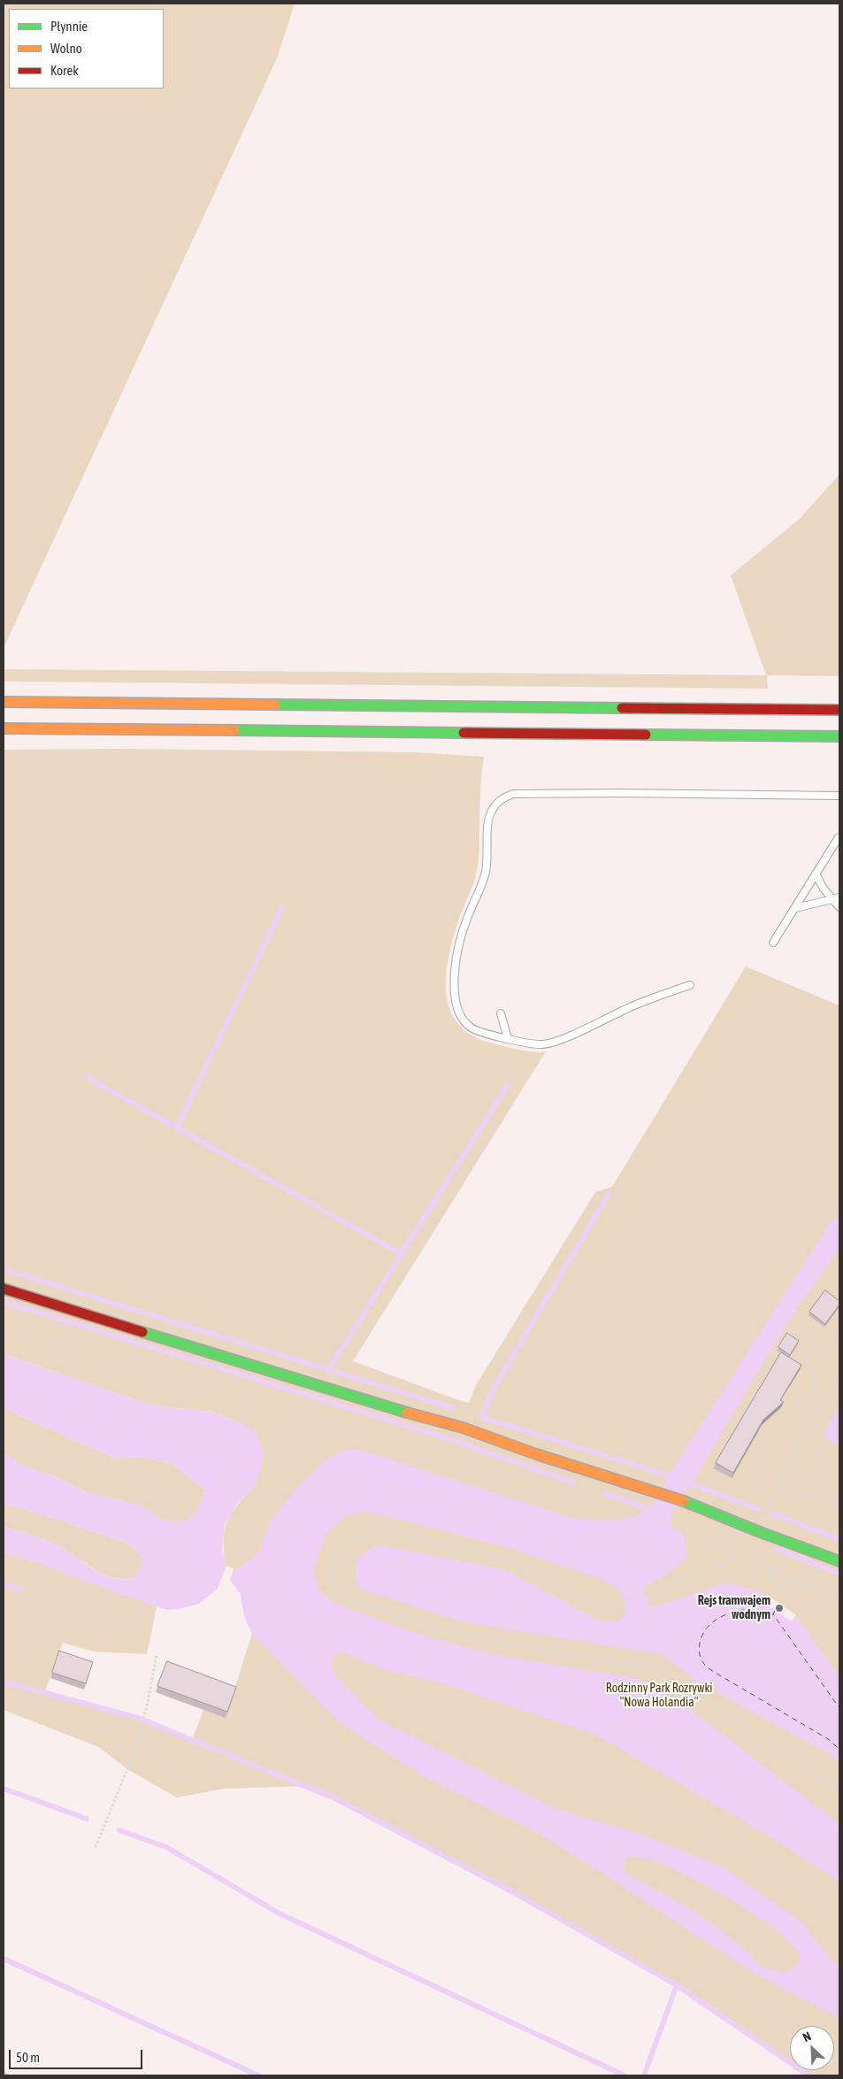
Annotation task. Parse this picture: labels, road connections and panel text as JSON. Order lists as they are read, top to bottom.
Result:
{
  "parks": ["Rodzinny Park Rozrywki \"Nowa Holandia\""],
  "places": ["Rejs tramwajem wodnym"],
  "legend": ["Płynnie", "Wolno", "Korek"],
  "scale_bar": "50 m",
  "north": "top left"
}
